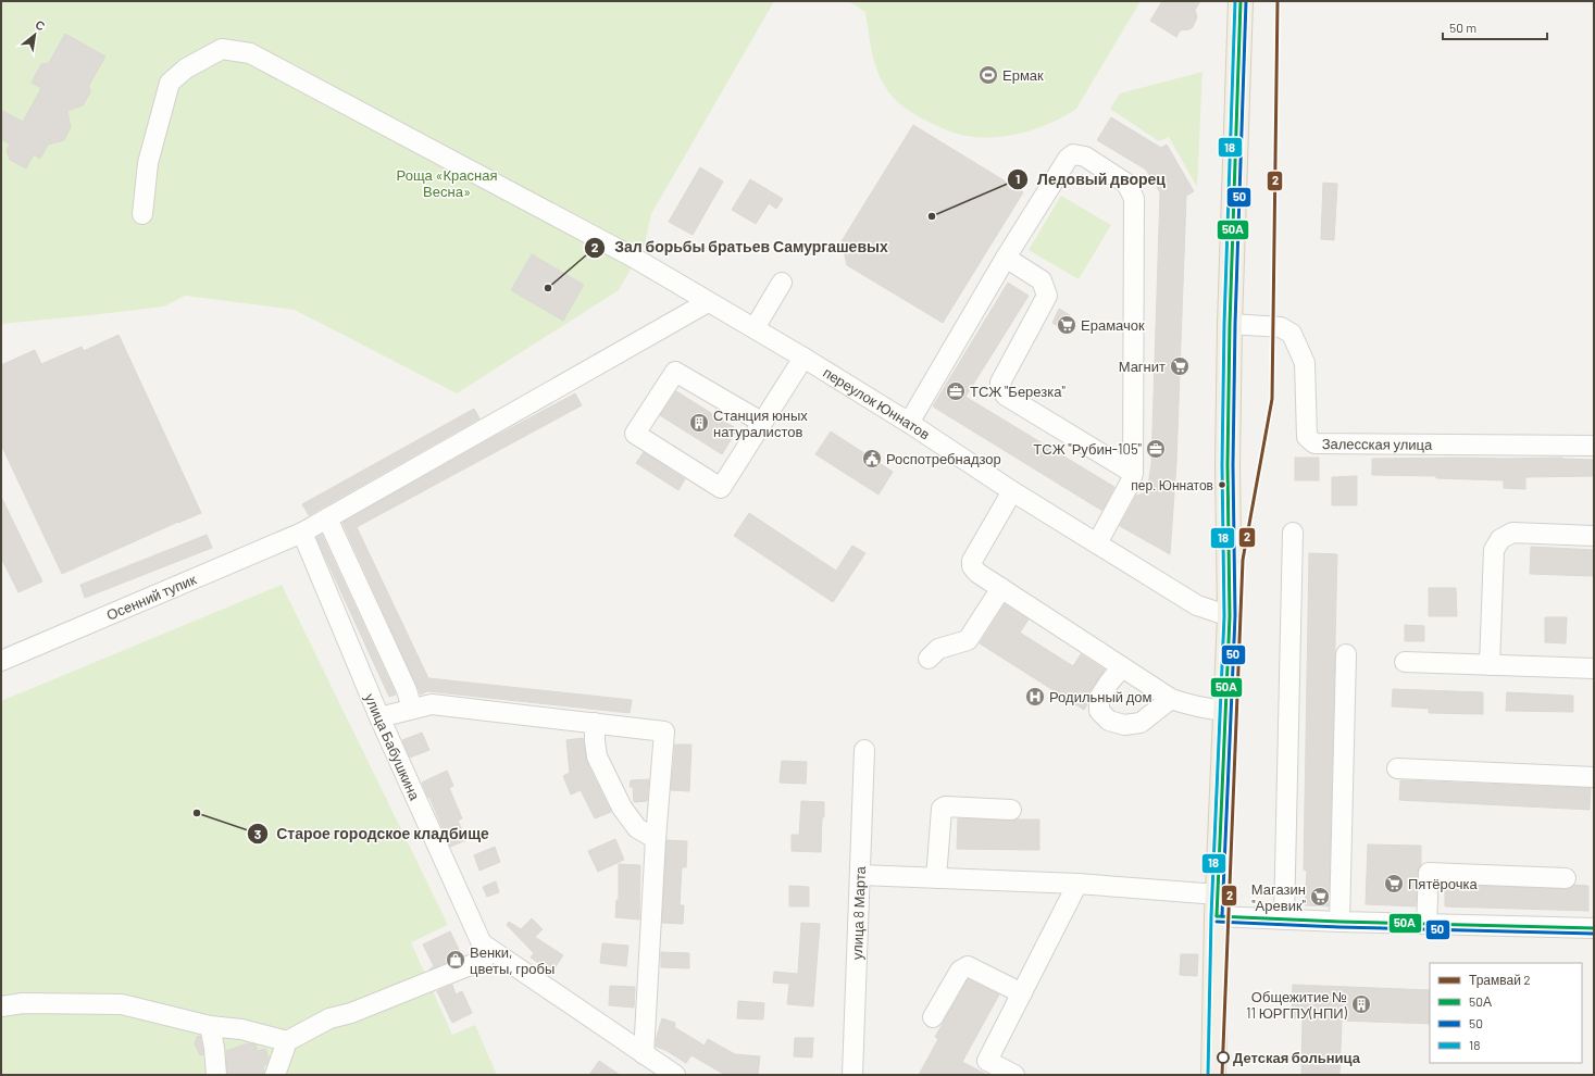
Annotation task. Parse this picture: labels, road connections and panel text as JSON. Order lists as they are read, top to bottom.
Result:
{
  "streets": {
    "street": [
      "переулок Юннатов",
      "Залесская улица",
      "Осенний тупик",
      "улица Бабушкина",
      "улица 8 Марта"
    ]
  },
  "crossings": [
    ["переулок Юннатов", "Осенний тупик"],
    ["Осенний тупик", "улица Бабушкина"]
  ],
  "parks": ["Роща «Красная Весна»"],
  "places": {
    "sports": ["Ермак"],
    "other": [
      "Ледовый дворец",
      "Зал борьбы братьев Самургашевых",
      "пер. Юннатов",
      "Старое городское кладбище",
      "Детская больница"
    ],
    "supermarket": [
      "Ерамачок",
      "Магнит",
      "Пятёрочка",
      "Магазин \"Аревик\""
    ],
    "office": ["ТСЖ \"Березка\"", "ТСЖ \"Рубин-105\""],
    "building": ["Станция юных натуралистов", "Общежитие № 11 ЮРГПУ(НПИ)"],
    "public building": ["Роспотребнадзор"],
    "hospital": ["Родильный дом"],
    "shop": ["Венки, цветы, гробы"]
  },
  "lines": [
    "tram line 2",
    "transit line 50А",
    "transit line 50",
    "transit line 18"
  ],
  "legend": [
    "Трамвай 2",
    "50А",
    "50",
    "18"
  ],
  "scale_bar": "50 m",
  "north": "top right"
}
